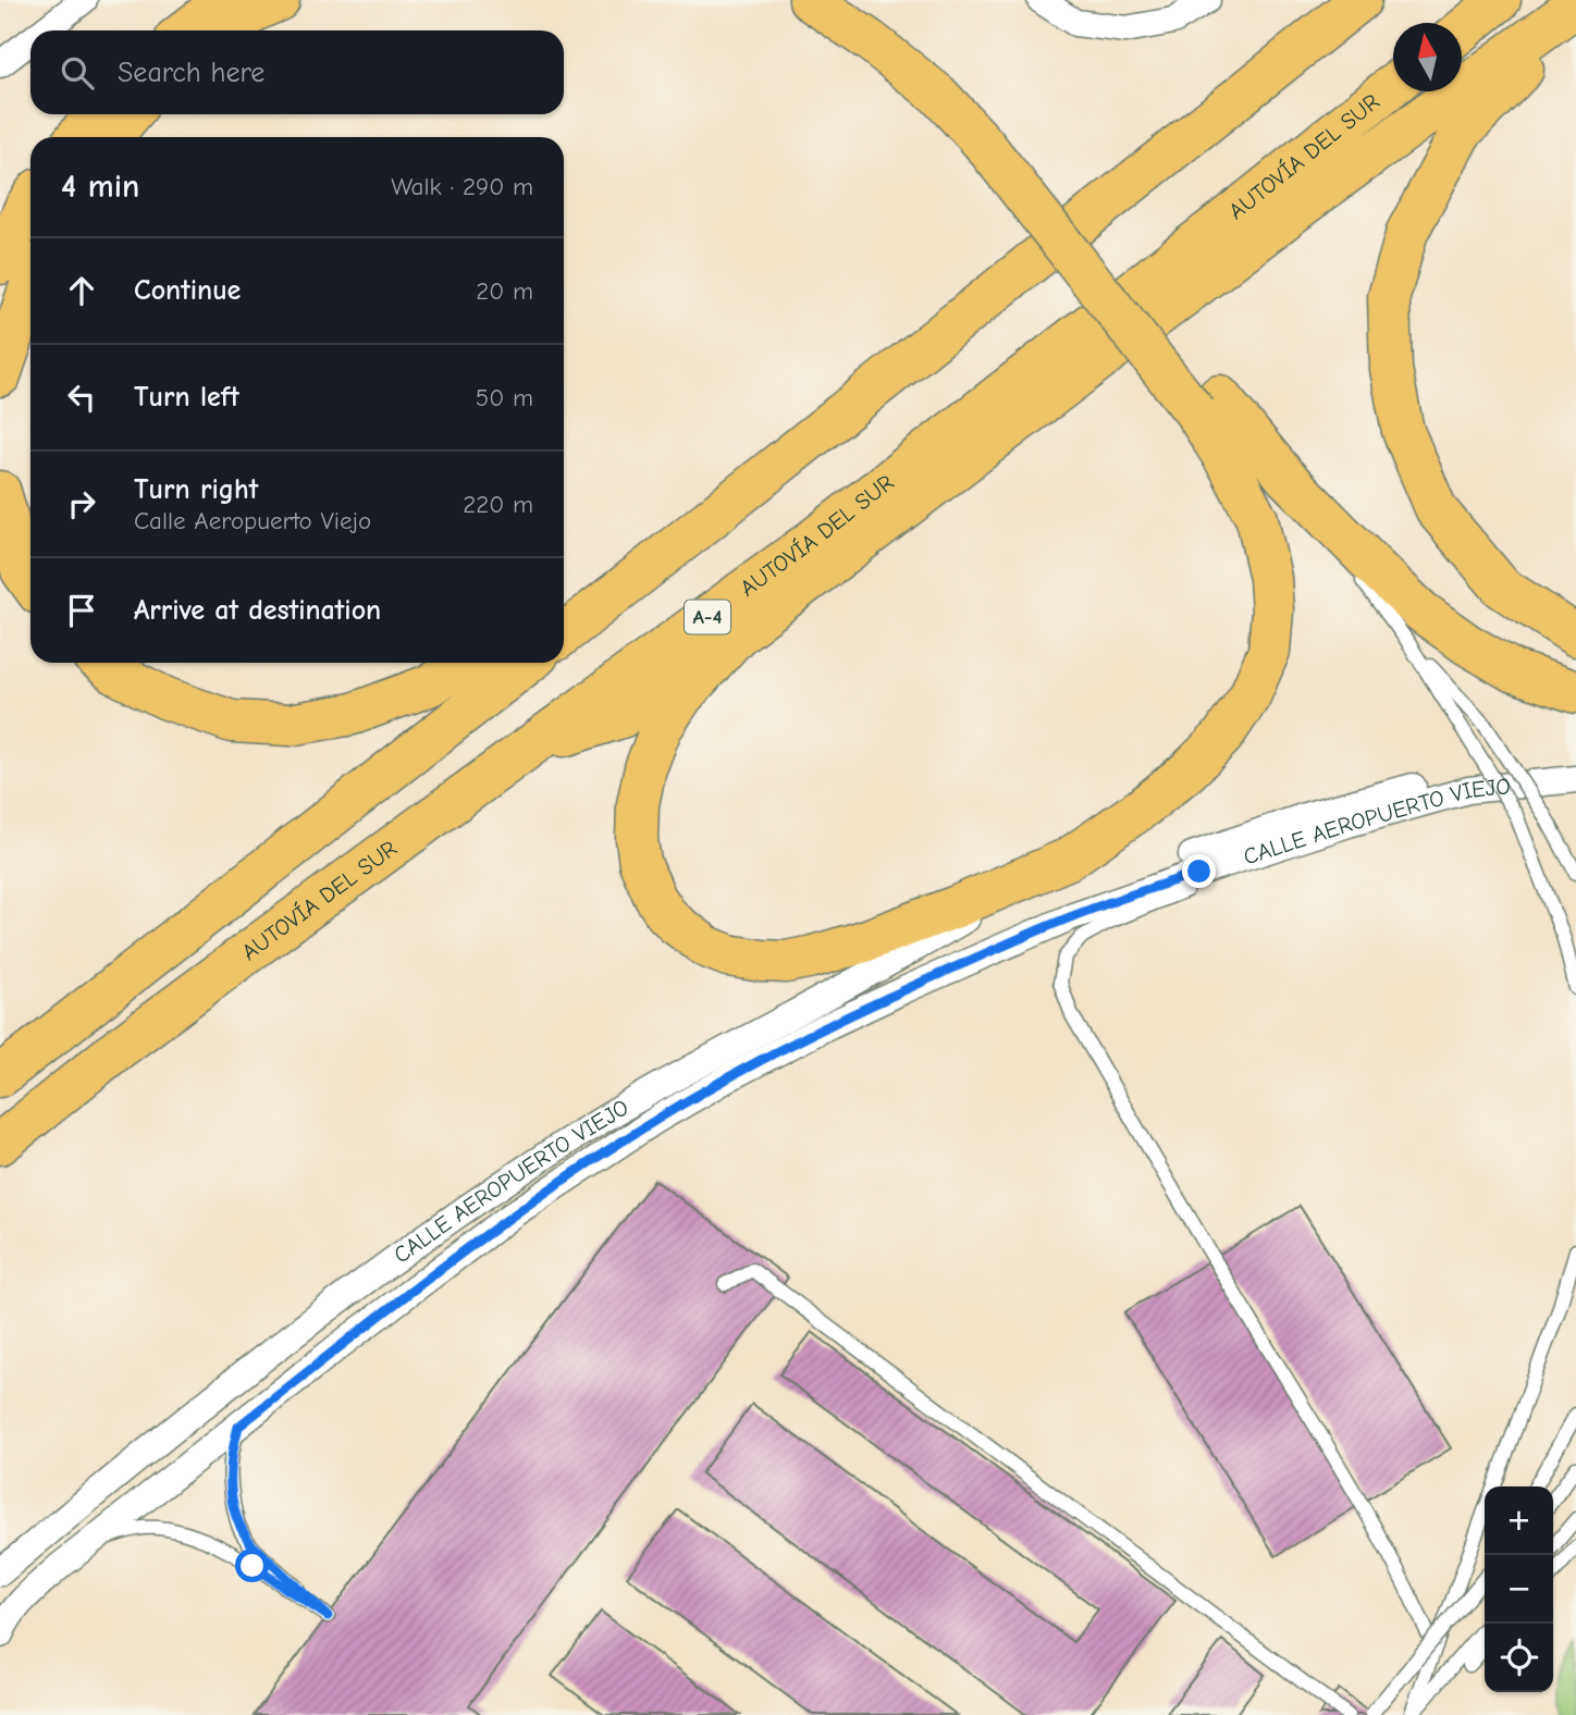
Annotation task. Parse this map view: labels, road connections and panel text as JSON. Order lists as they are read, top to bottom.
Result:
{
  "streets": {
    "highway": ["AUTOVÍA DEL SUR", "A-4"],
    "street": ["CALLE AEROPUERTO VIEJO"]
  },
  "north": "top",
  "page": {
    "search": "Search here",
    "heading": ["4 min", "Walk · 290 m"],
    "list": [
      ["Continue", "20 m"],
      ["Turn left", "50 m"],
      ["Turn right", "Calle Aeropuerto Viejo", "220 m"],
      "Arrive at destination"
    ],
    "map_buttons": ["+", "−"]
  }
}
